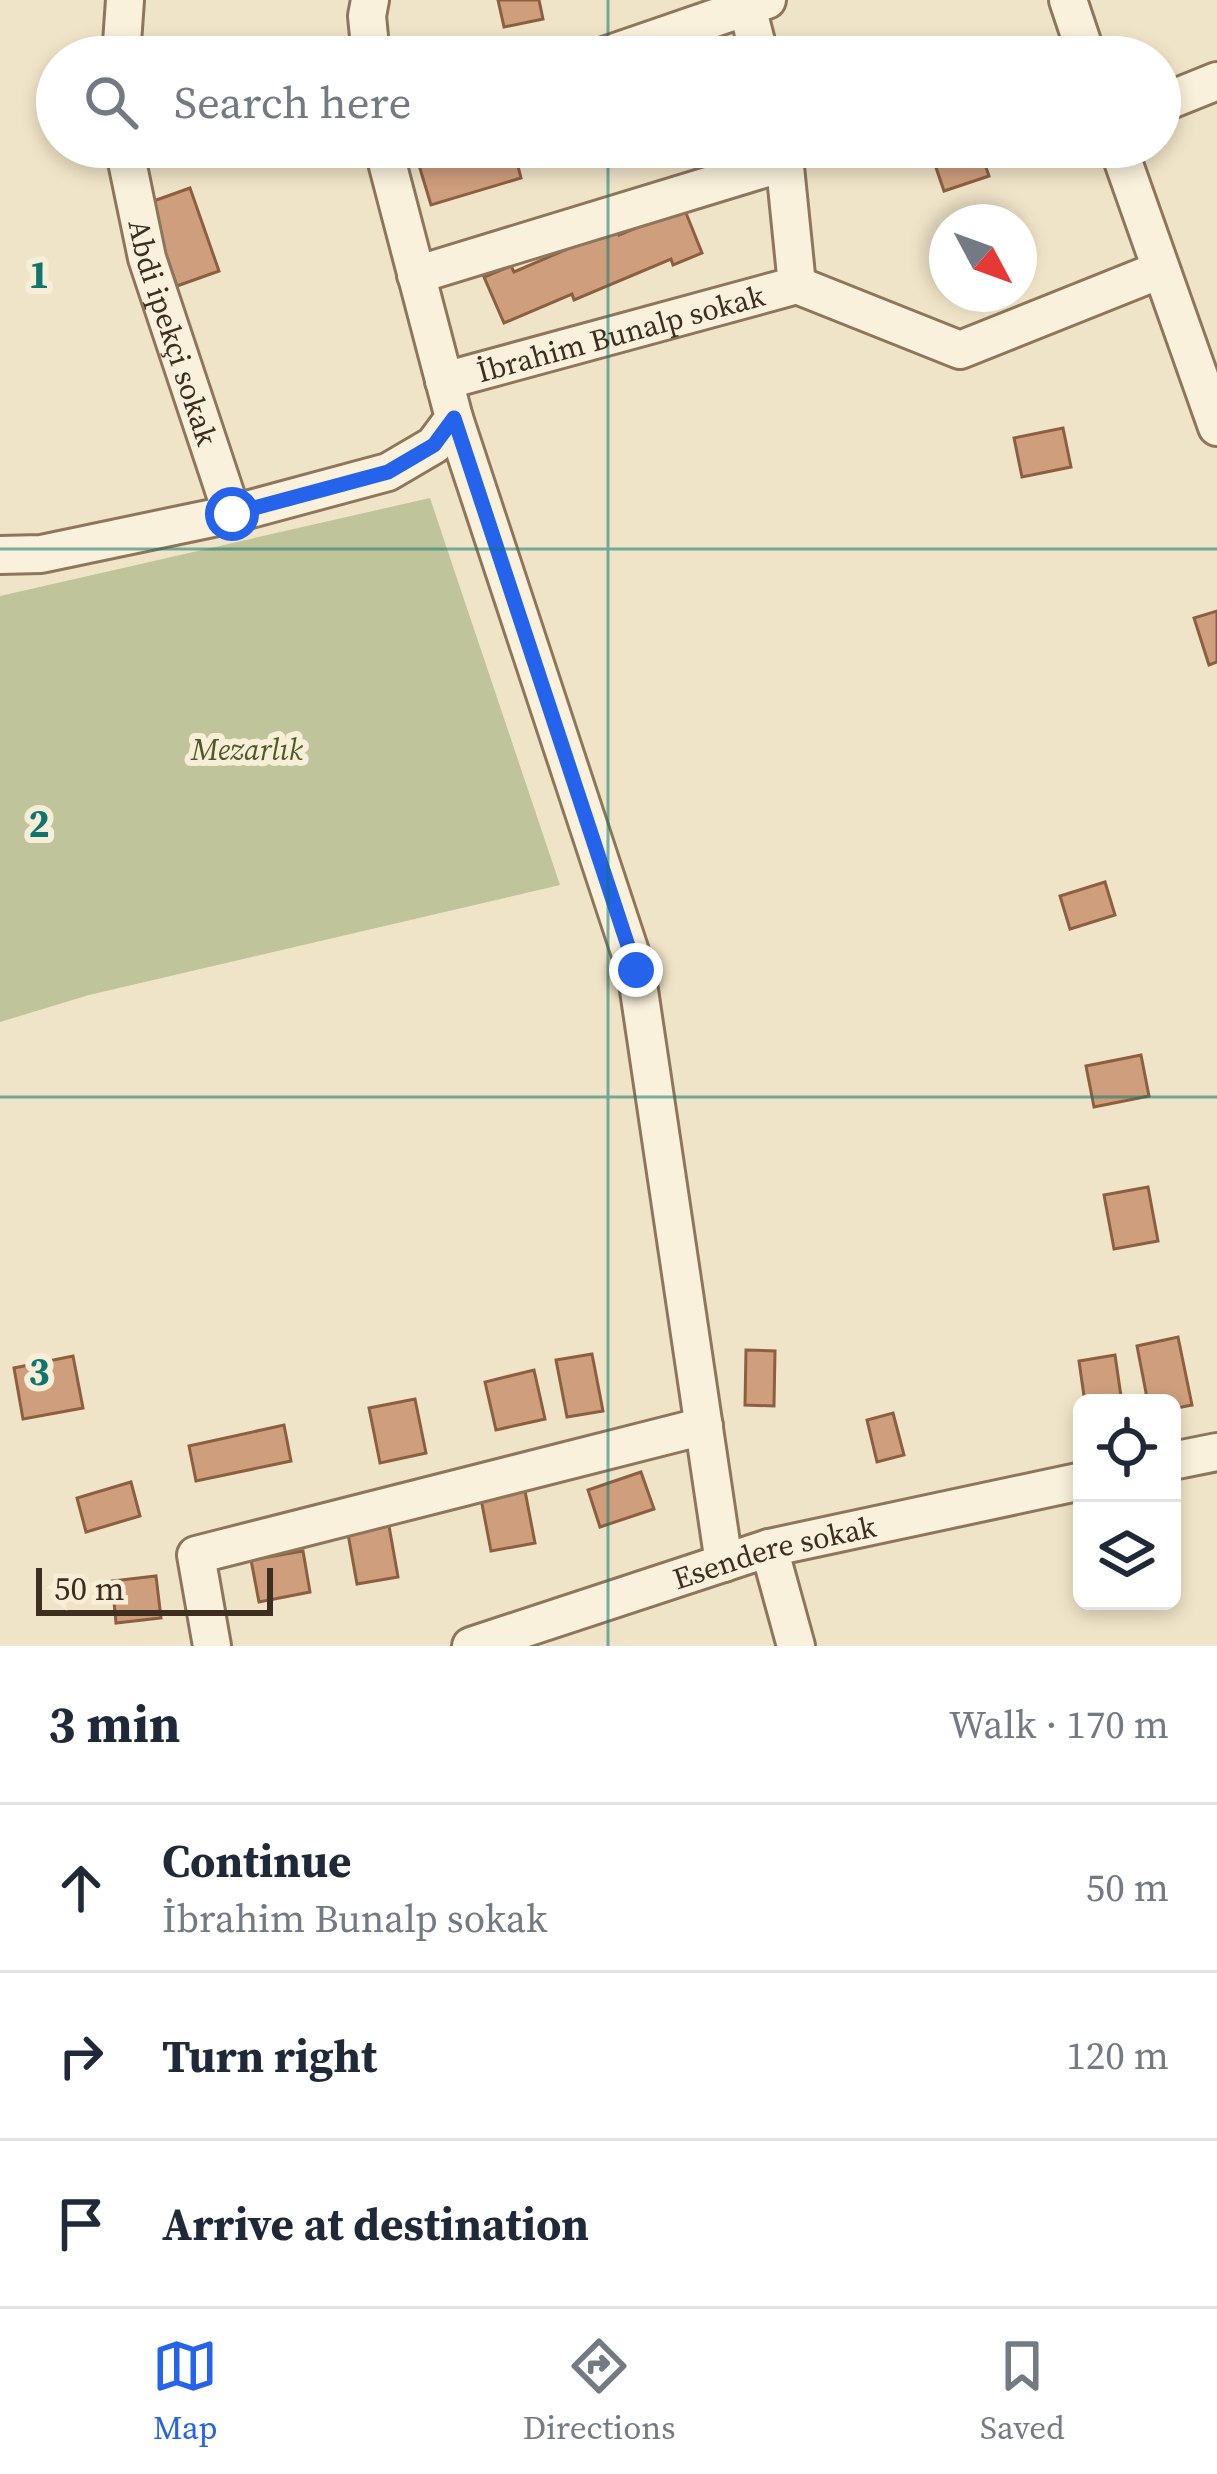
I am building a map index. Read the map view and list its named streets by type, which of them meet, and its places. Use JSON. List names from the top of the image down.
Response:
{
  "streets": {
    "street": ["Abdi ipekçi sokak", "İbrahim Bunalp sokak", "Esendere sokak"]
  },
  "crossings": [
    ["Abdi ipekçi sokak", "İbrahim Bunalp sokak"]
  ],
  "parks": ["Mezarlık"],
  "scale_bar": "50 m",
  "north": "bottom right",
  "page": {
    "search": "Search here",
    "scale": "50 m",
    "heading": ["3 min", "Walk · 170 m"],
    "list": [
      ["Continue", "İbrahim Bunalp sokak", "50 m"],
      ["Turn right", "120 m"],
      "Arrive at destination"
    ],
    "nav": ["Map", "Directions", "Saved"]
  },
  "grid": {
    "rows": ["1", "2", "3"]
  }
}
